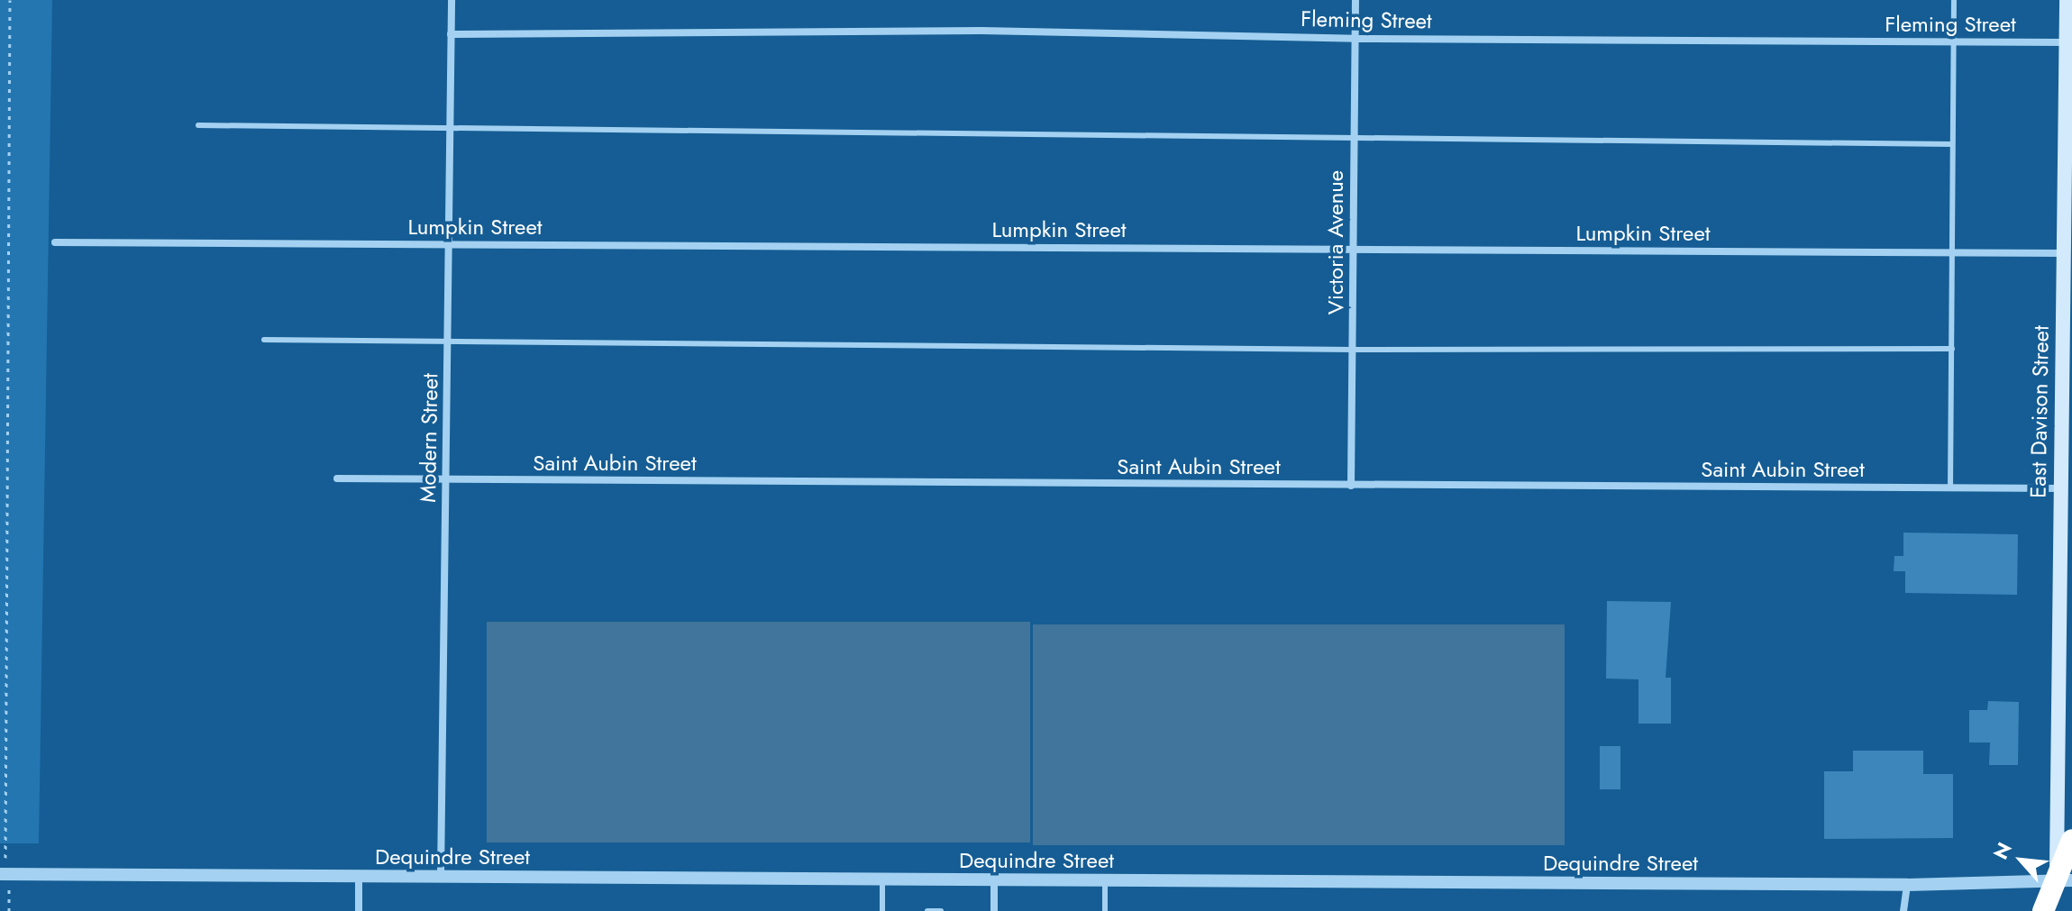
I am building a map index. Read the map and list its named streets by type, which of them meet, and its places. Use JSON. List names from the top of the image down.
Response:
{
  "streets": {
    "main road": ["East Davison Street"],
    "street": [
      "Fleming Street",
      "Lumpkin Street",
      "Victoria Avenue",
      "Modern Street",
      "Saint Aubin Street",
      "Dequindre Street"
    ]
  },
  "crossings": [
    ["Fleming Street", "Victoria Avenue"],
    ["Fleming Street", "East Davison Street"],
    ["Fleming Street", "Modern Street"],
    ["Lumpkin Street", "Victoria Avenue"],
    ["Lumpkin Street", "East Davison Street"],
    ["Lumpkin Street", "Modern Street"],
    ["Victoria Avenue", "Saint Aubin Street"],
    ["East Davison Street", "Saint Aubin Street"],
    ["East Davison Street", "Dequindre Street"],
    ["Modern Street", "Saint Aubin Street"],
    ["Modern Street", "Dequindre Street"]
  ],
  "north": "top left"
}
